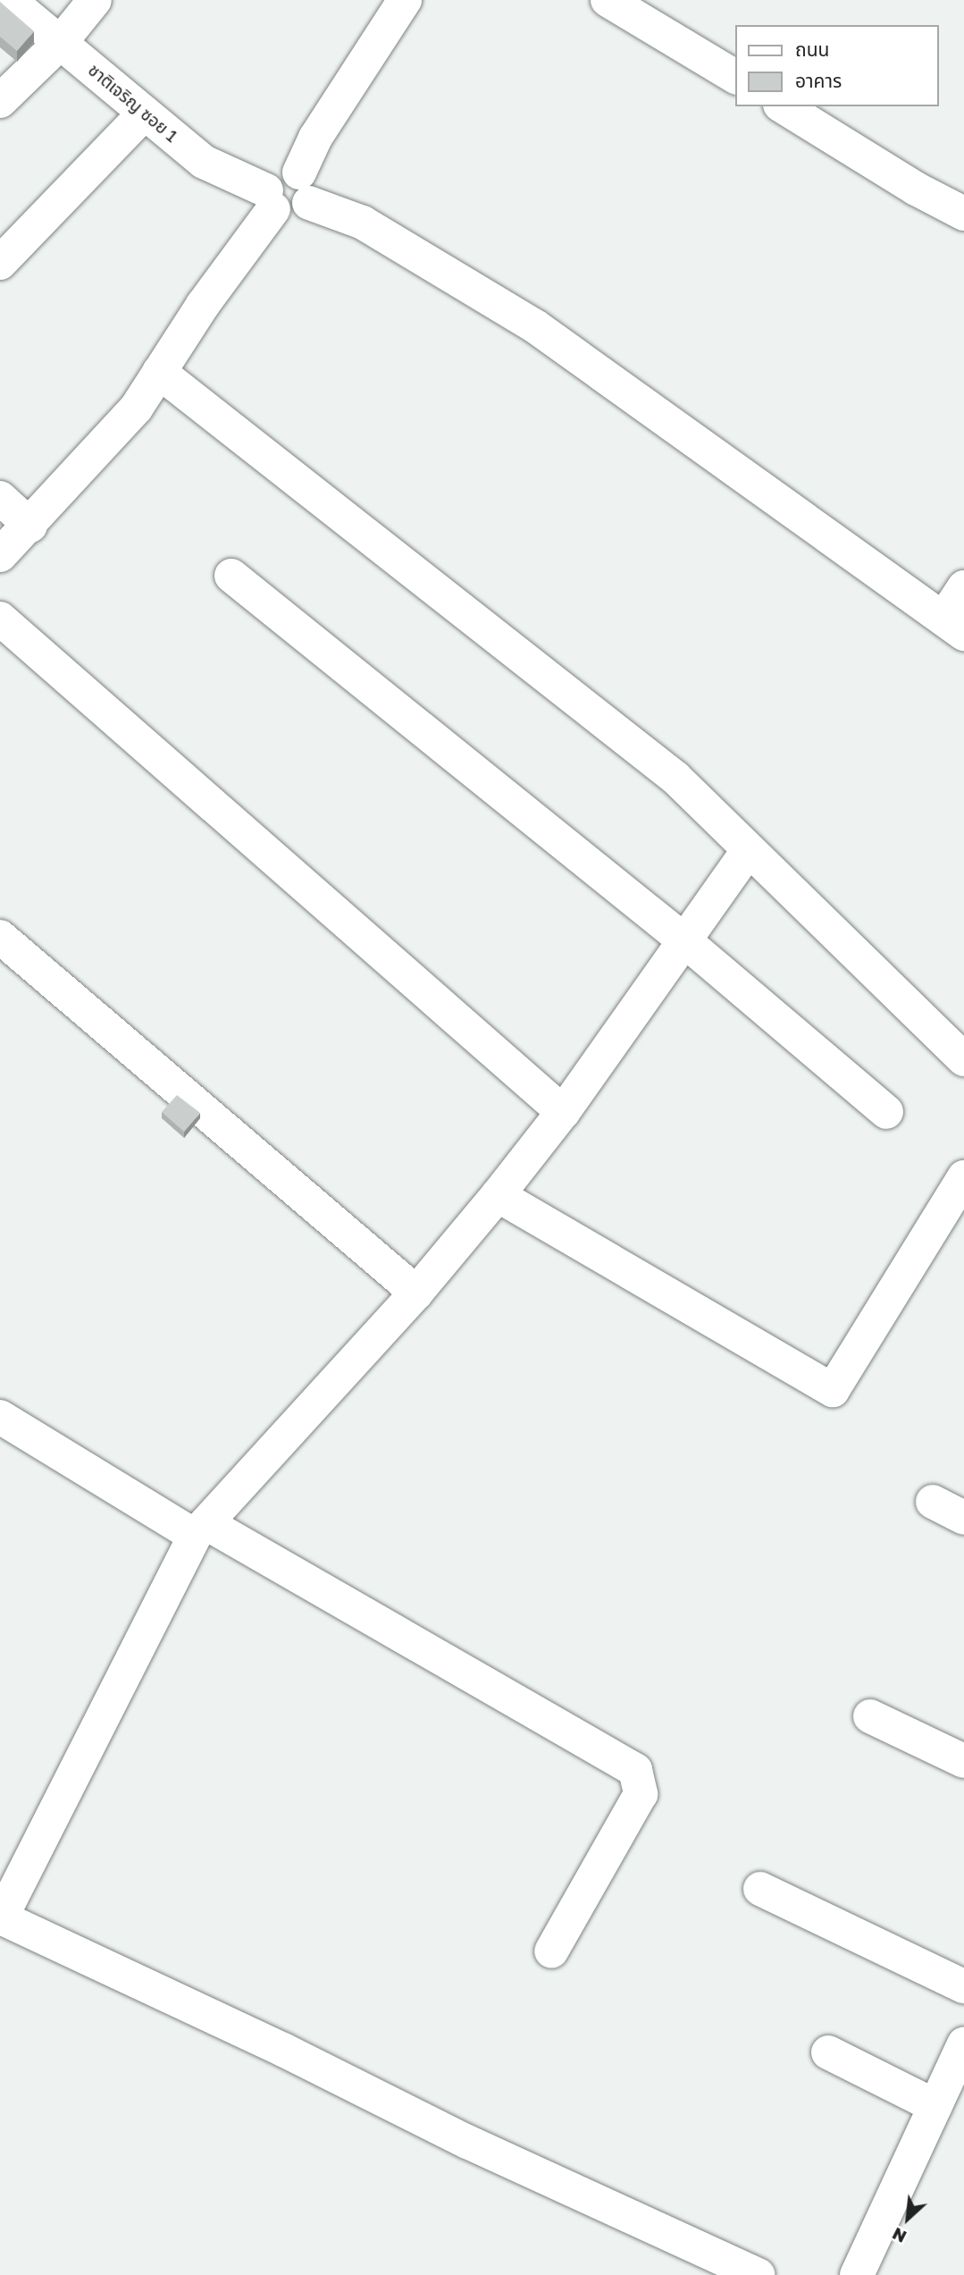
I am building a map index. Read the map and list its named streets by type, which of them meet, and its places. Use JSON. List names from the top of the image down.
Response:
{
  "streets": {
    "street": ["ชาติเจริญ ซอย 1"]
  },
  "legend": ["ถนน", "อาคาร"],
  "north": "bottom left"
}
